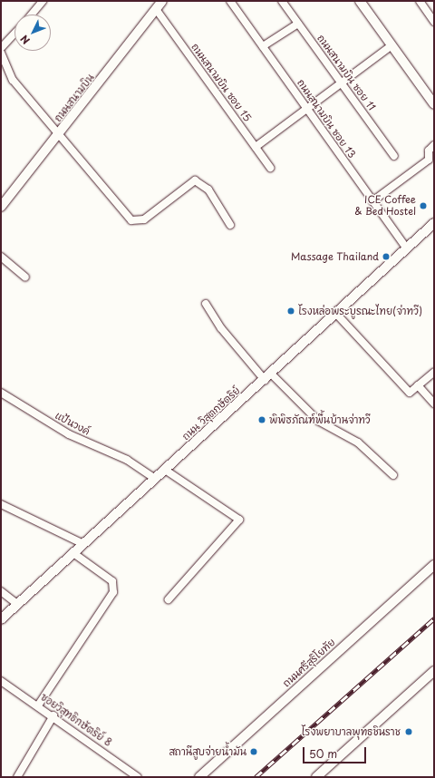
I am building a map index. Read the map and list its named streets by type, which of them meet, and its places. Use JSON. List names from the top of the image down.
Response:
{
  "streets": {
    "street": [
      "ถนนสนามบิน ซอย 11",
      "ถนนสนามบิน ซอย 15",
      "ถนนสนามบิน",
      "ถนนสนามบิน ซอย 13",
      "ถนน วิสุตกษัตริย์",
      "แป้นวงค์",
      "ถนนศรีสุริโยทัย",
      "ซอยวิสุทธิกษัตริย์ 8"
    ]
  },
  "crossings": [
    ["ถนนสนามบิน ซอย 15", "ถนนสนามบิน"],
    ["ถนนสนามบิน ซอย 13", "ถนน วิสุตกษัตริย์"],
    ["ถนน วิสุตกษัตริย์", "แป้นวงค์"]
  ],
  "places": [
    "ICE Coffee & Bed Hostel",
    "Massage Thailand",
    "โรงหล่อพระบูรณะไทย(จ่าทวี)",
    "พิพิธภัณฑ์พื้นบ้านจ่าทวี",
    "โรงพยาบาลพุทธชินราช",
    "สถานีสูบจ่ายน้ำมัน"
  ],
  "scale_bar": "50 m",
  "north": "bottom left"
}
